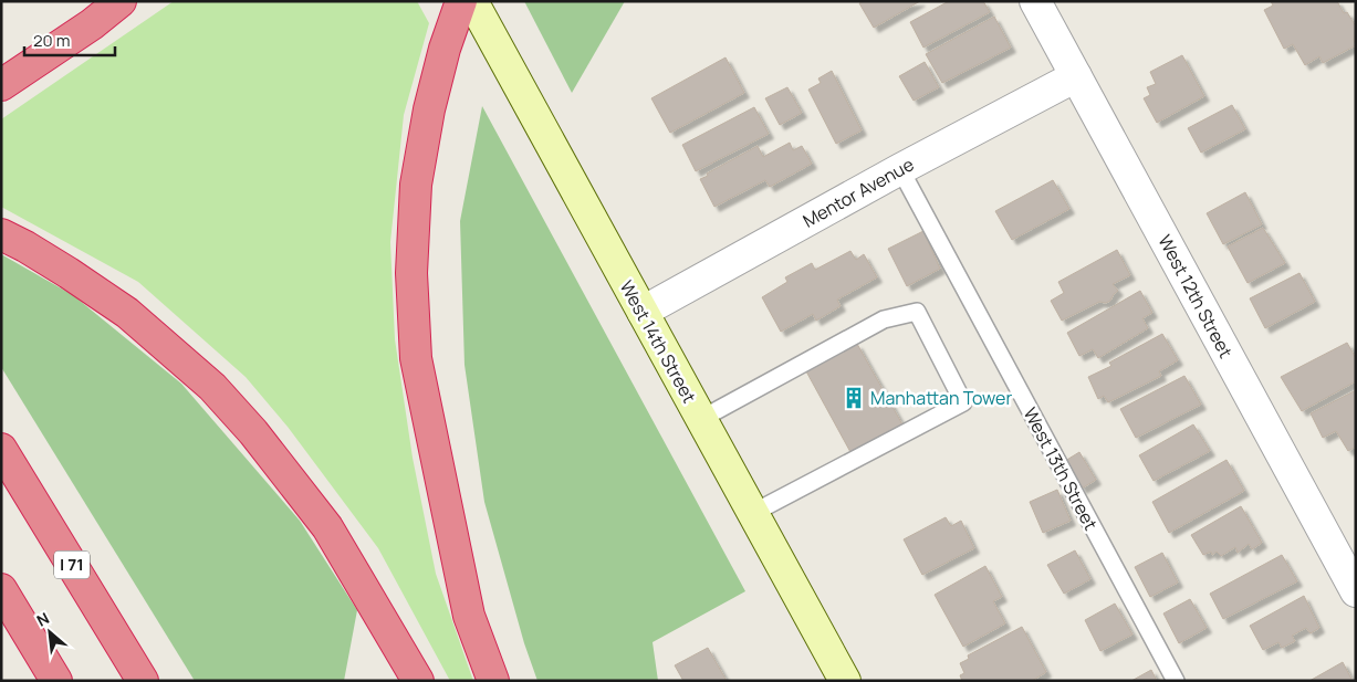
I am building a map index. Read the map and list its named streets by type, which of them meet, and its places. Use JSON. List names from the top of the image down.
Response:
{
  "streets": {
    "highway": ["I 71"],
    "street": ["Mentor Avenue", "West 12th Street", "West 14th Street"],
    "lane": ["West 13th Street"]
  },
  "crossings": [
    ["Mentor Avenue", "West 12th Street"],
    ["Mentor Avenue", "West 14th Street"],
    ["Mentor Avenue", "West 13th Street"]
  ],
  "places": {
    "building": ["Manhattan Tower"]
  },
  "scale_bar": "20 m",
  "north": "top left"
}
